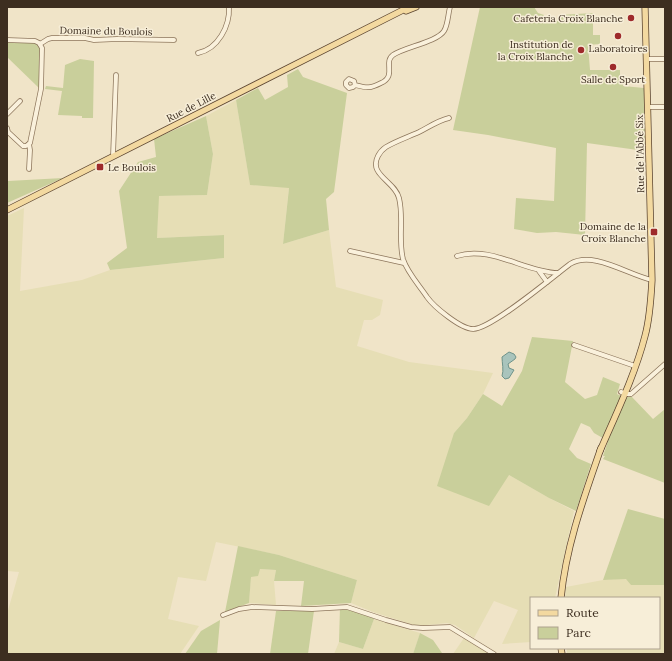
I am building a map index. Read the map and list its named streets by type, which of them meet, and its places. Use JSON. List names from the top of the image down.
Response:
{
  "streets": {
    "main road": ["Rue de Lille", "Rue de l'Abbé Six"],
    "street": ["Domaine du Boulois"]
  },
  "places": {
    "other": [
      "Cafeteria Croix Blanche",
      "Laboratoires",
      "Institution de la Croix Blanche",
      "Salle de Sport"
    ],
    "transit": ["Le Boulois", "Domaine de la Croix Blanche"]
  },
  "legend": ["Route", "Parc"]
}
